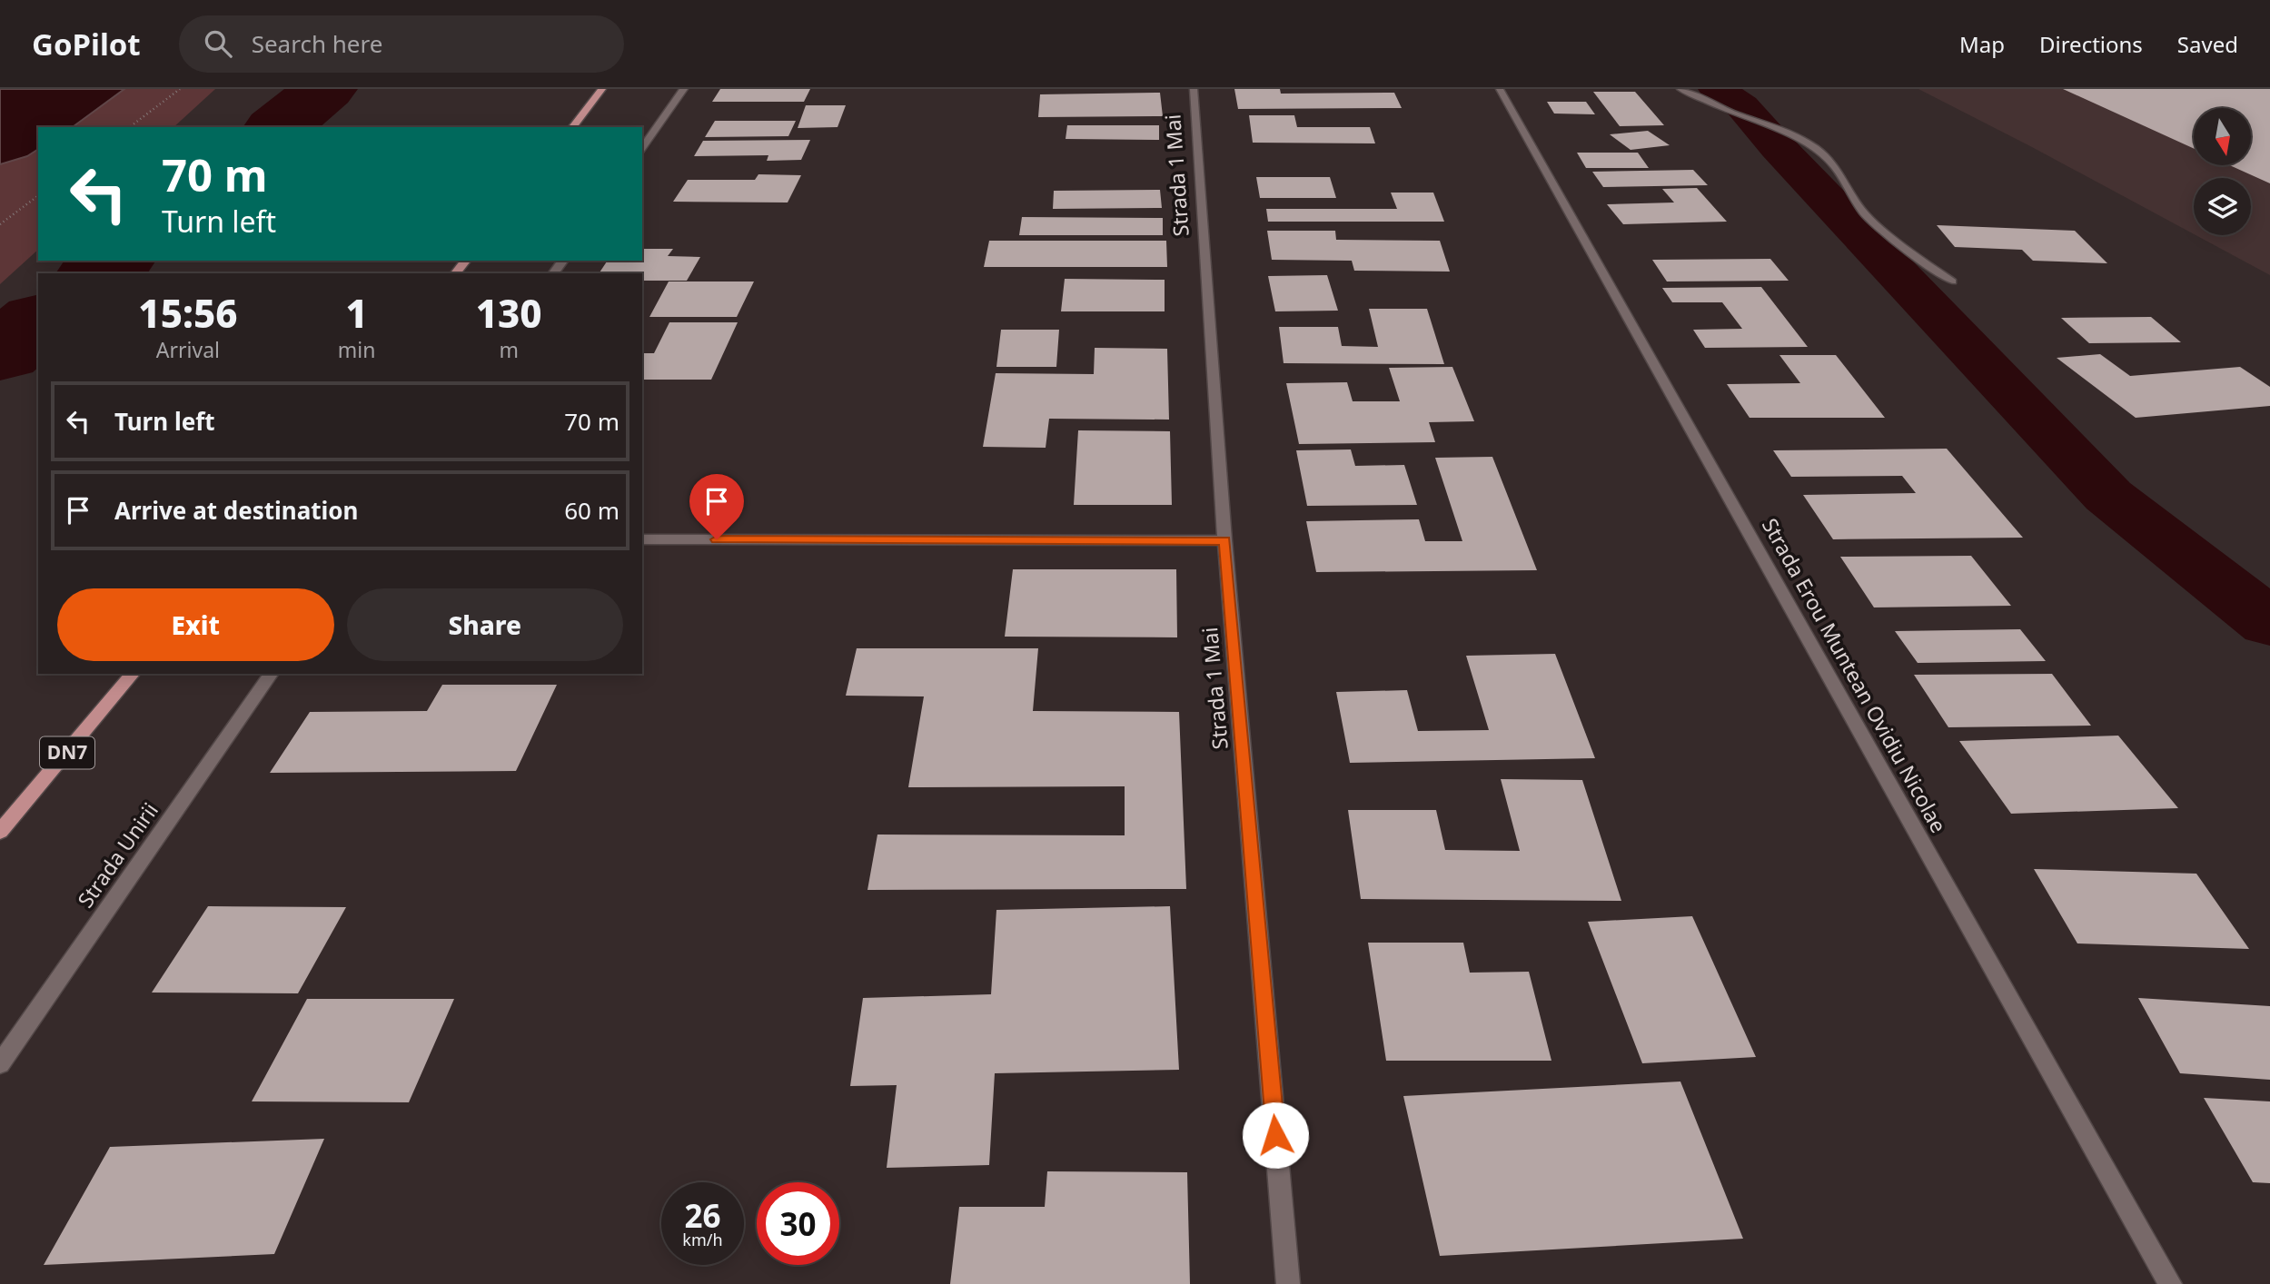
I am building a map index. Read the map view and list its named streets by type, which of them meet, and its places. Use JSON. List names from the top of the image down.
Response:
{
  "streets": {
    "main road": ["DN7"],
    "street": ["Strada 1 Mai", "Strada Erou Muntean Ovidiu Nicolae", "Strada Unirii"]
  },
  "north": "bottom",
  "page": {
    "header": "GoPilot",
    "search": "Search here",
    "nav": ["Map", "Directions", "Saved"],
    "turn": ["70 m", "Turn left"],
    "eta": [
      "15:56",
      "Arrival",
      "1",
      "min",
      "130",
      "m"
    ],
    "list": [
      {
        "name": "Turn left",
        "value": "70 m"
      },
      {
        "name": "Arrive at destination",
        "value": "60 m"
      }
    ],
    "buttons": ["Exit", "Share"],
    "speed": "26 km/h",
    "limit": "30"
  }
}
